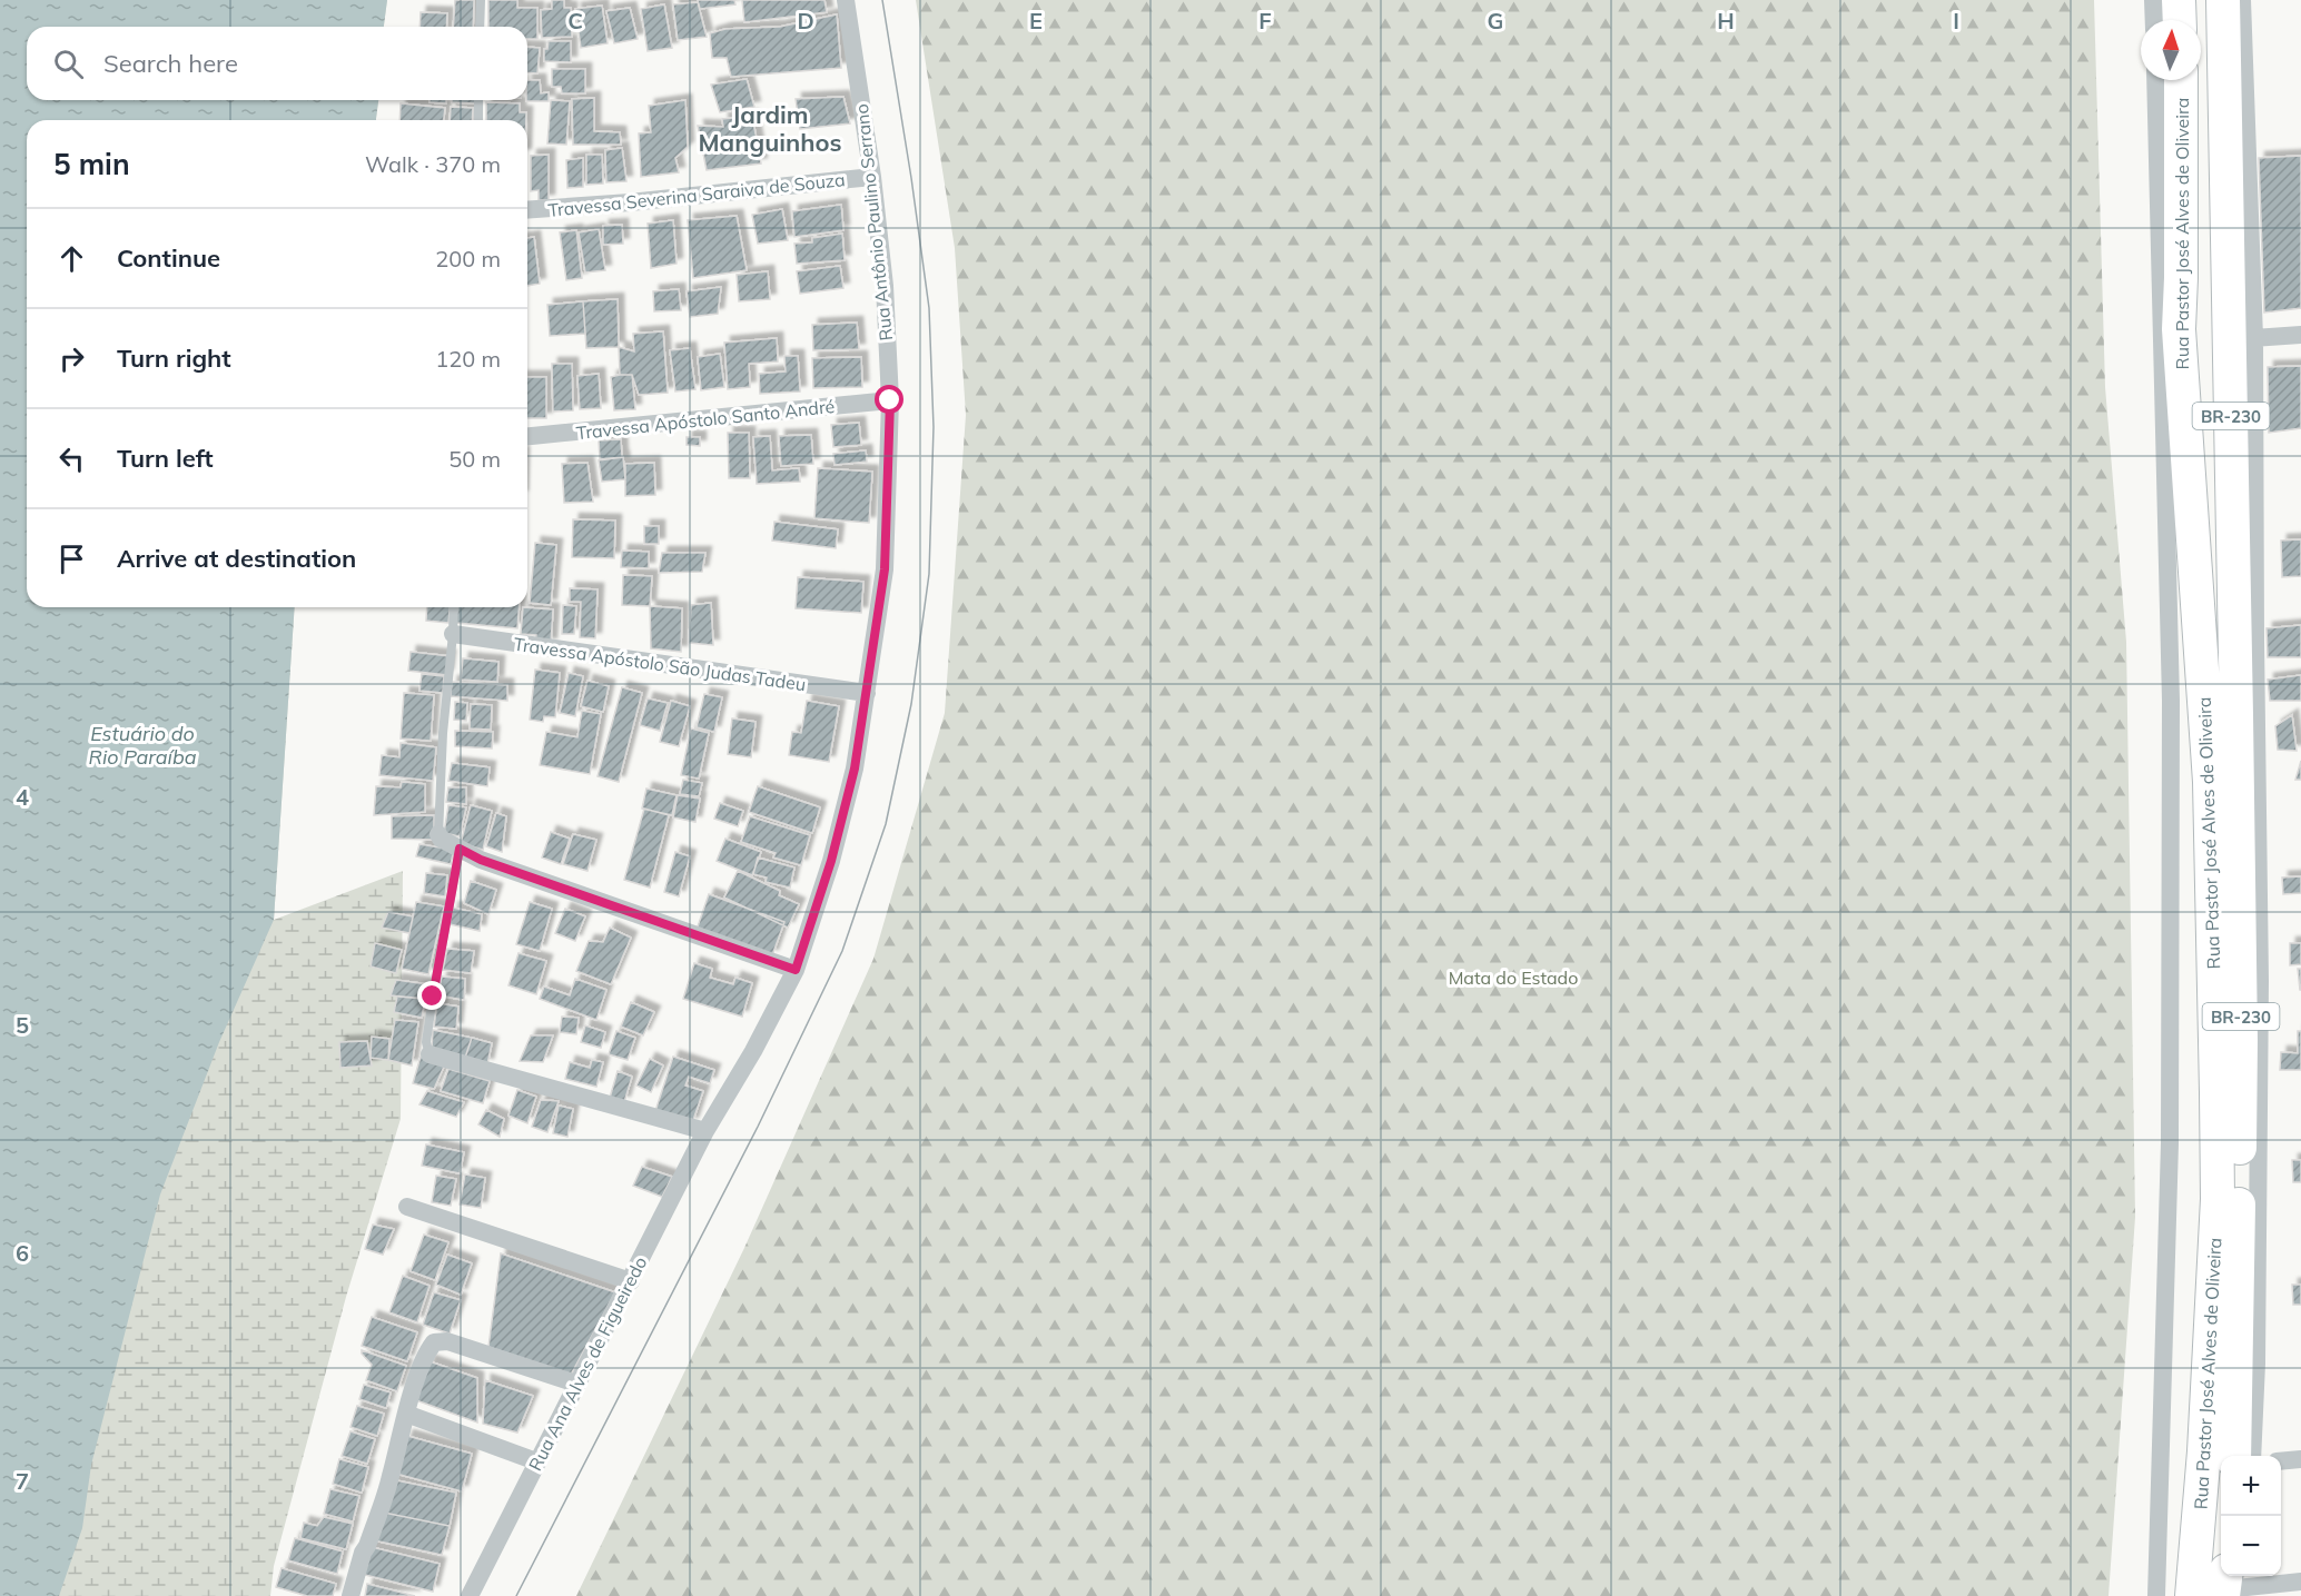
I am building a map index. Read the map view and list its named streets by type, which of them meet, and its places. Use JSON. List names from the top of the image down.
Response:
{
  "streets": {
    "highway": ["Rua Pastor José Alves de Oliveira", "BR-230"],
    "street": [
      "Travessa Severina Saraiva de Souza",
      "Rua Antônio Paulino Serrano",
      "Travessa Apóstolo Santo André",
      "Travessa Apóstolo São Judas Tadeu",
      "Rua Ana Alves de Figueiredo"
    ]
  },
  "crossings": [
    ["Travessa Severina Saraiva de Souza", "Rua Antônio Paulino Serrano"],
    ["Rua Antônio Paulino Serrano", "Travessa Apóstolo Santo André"],
    ["Rua Antônio Paulino Serrano", "Travessa Apóstolo São Judas Tadeu"],
    ["Rua Antônio Paulino Serrano", "Rua Ana Alves de Figueiredo"]
  ],
  "districts": ["Jardim Manguinhos"],
  "water": ["Estuário do Rio Paraíba"],
  "parks": ["Mata do Estado"],
  "north": "top",
  "page": {
    "search": "Search here",
    "heading": ["5 min", "Walk · 370 m"],
    "list": [
      ["Continue", "200 m"],
      ["Turn right", "120 m"],
      ["Turn left", "50 m"],
      "Arrive at destination"
    ],
    "map_buttons": ["+", "−"]
  },
  "grid": {
    "columns": [
      "C",
      "D",
      "E",
      "F",
      "G",
      "H",
      "I"
    ],
    "rows": [
      "4",
      "5",
      "6",
      "7"
    ]
  }
}
